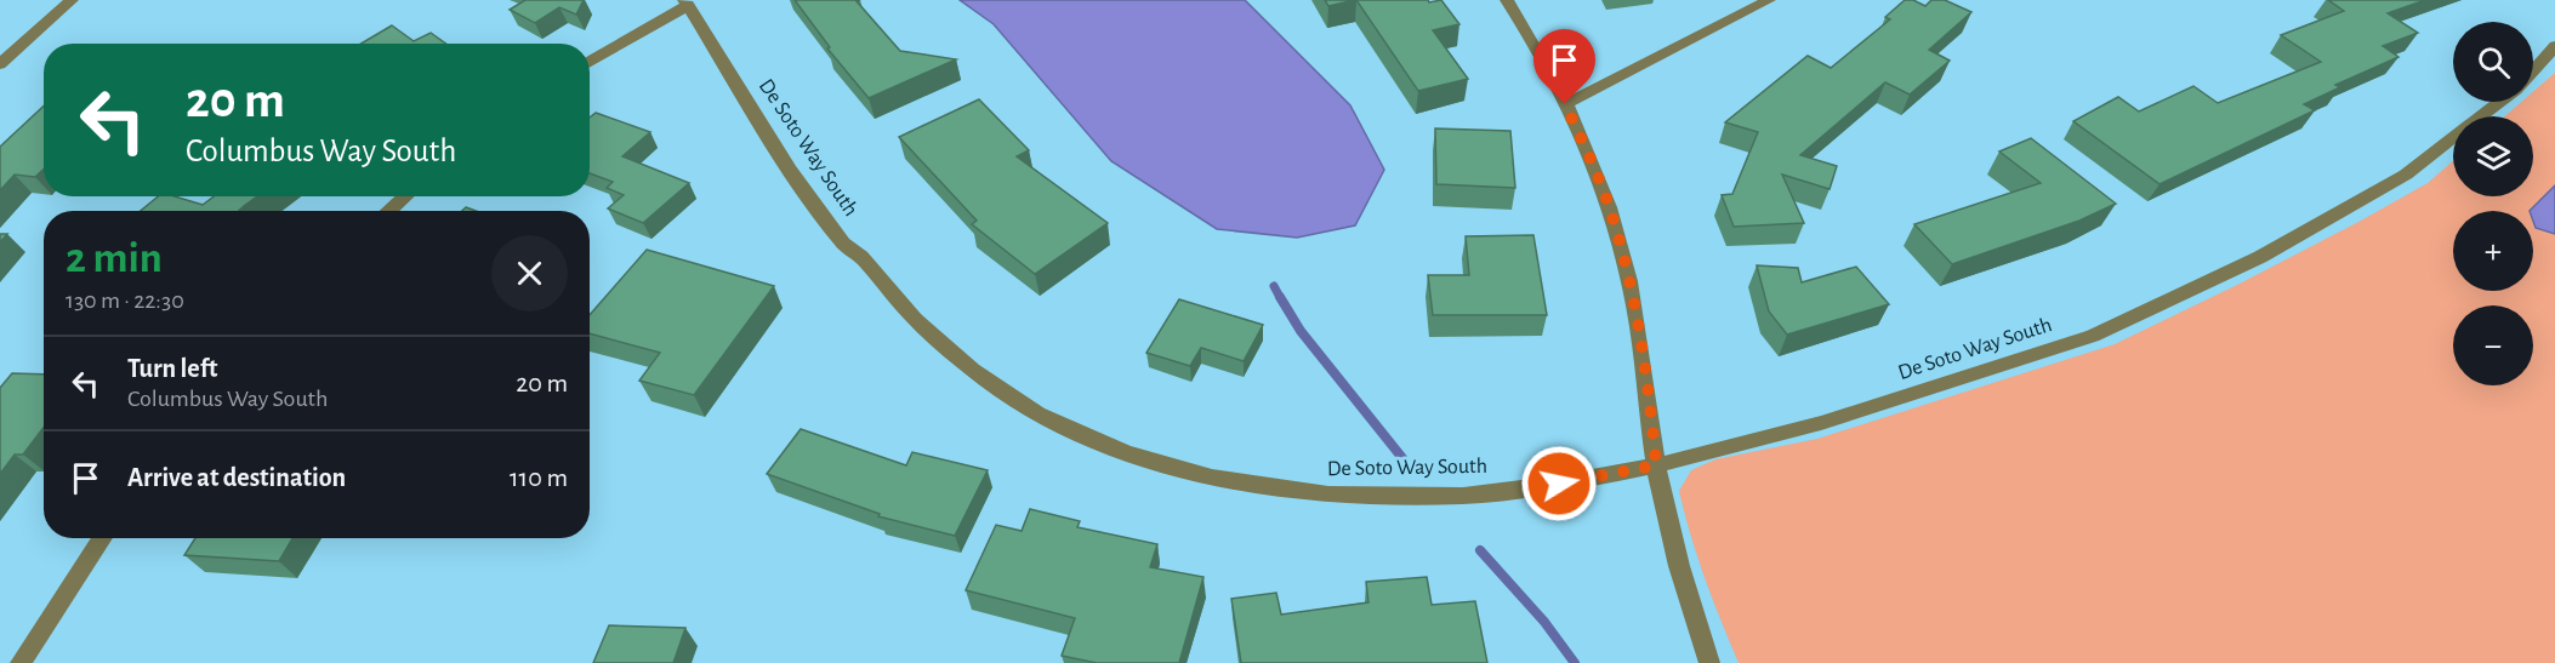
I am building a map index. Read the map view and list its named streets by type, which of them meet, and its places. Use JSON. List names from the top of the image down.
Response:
{
  "streets": {
    "street": ["De Soto Way South"]
  },
  "page": {
    "map_buttons": ["+", "−"],
    "turn": ["20 m", "Columbus Way South"],
    "heading": ["2 min", "130 m · 22:30"],
    "list": [
      {
        "name": "Turn left",
        "note": "Columbus Way South",
        "value": "20 m"
      },
      {
        "name": "Arrive at destination",
        "value": "110 m"
      }
    ]
  }
}
